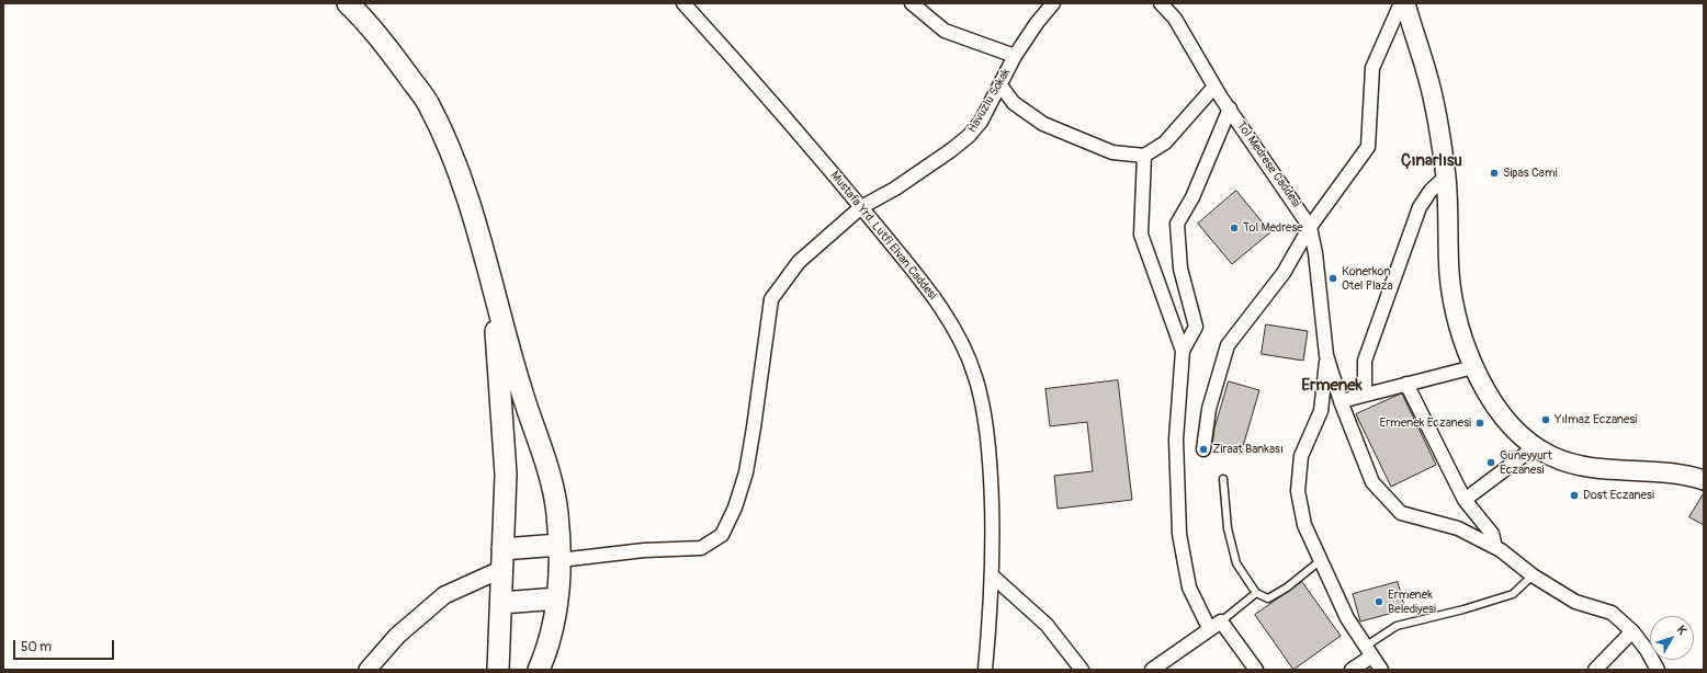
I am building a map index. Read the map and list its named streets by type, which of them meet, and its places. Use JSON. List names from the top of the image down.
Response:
{
  "streets": {
    "street": ["Havuzlu Sokak", "Tol Medrese Caddesi", "Mustafa Yrd. Lütfi Elvan Caddesi"]
  },
  "crossings": [
    ["Havuzlu Sokak", "Mustafa Yrd. Lütfi Elvan Caddesi"]
  ],
  "districts": ["Çınarlısu", "Ermenek"],
  "places": [
    "Sipas Cami",
    "Tol Medrese",
    "Konerkon Otel Plaza",
    "Yılmaz Eczanesi",
    "Ermenek Eczanesi",
    "Ziraat Bankası",
    "Güneyyurt Eczanesi",
    "Dost Eczanesi",
    "Ermenek Belediyesi"
  ],
  "scale_bar": "50 m",
  "north": "top right"
}
